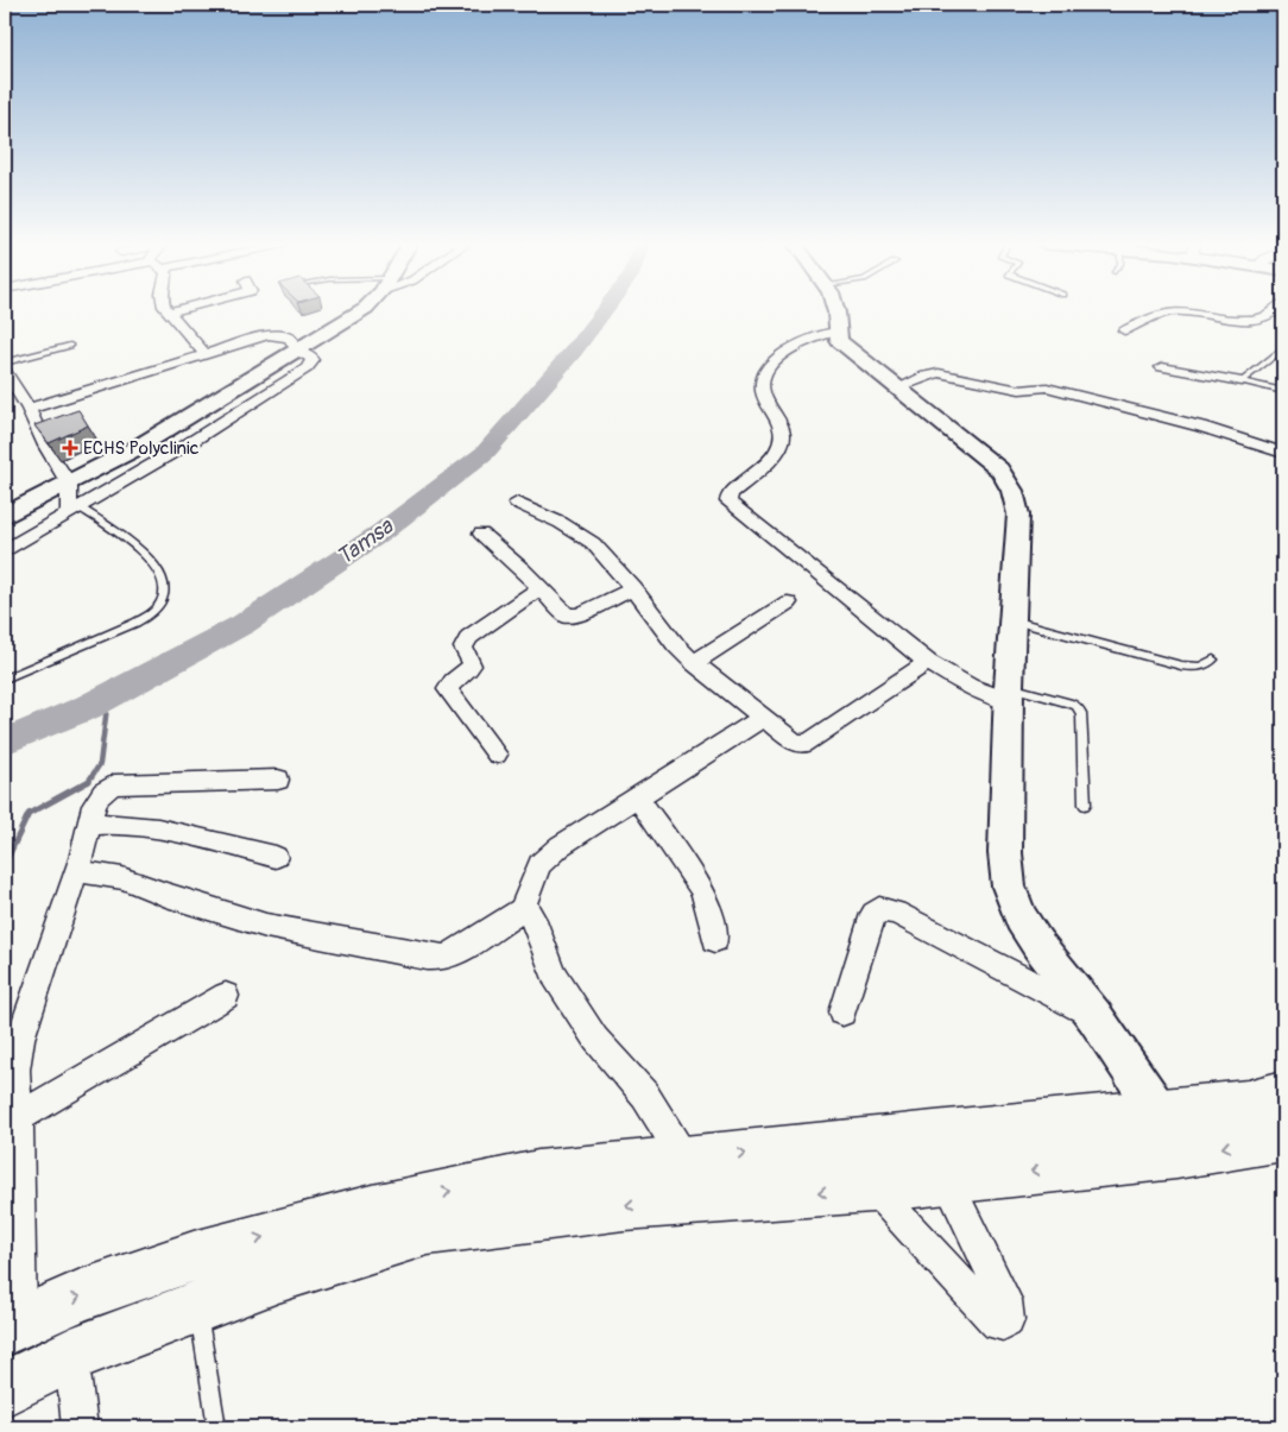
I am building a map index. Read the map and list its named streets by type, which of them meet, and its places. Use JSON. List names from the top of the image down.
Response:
{
  "water": ["Tamsa"],
  "places": {
    "health": ["ECHS Polyclinic"]
  }
}
